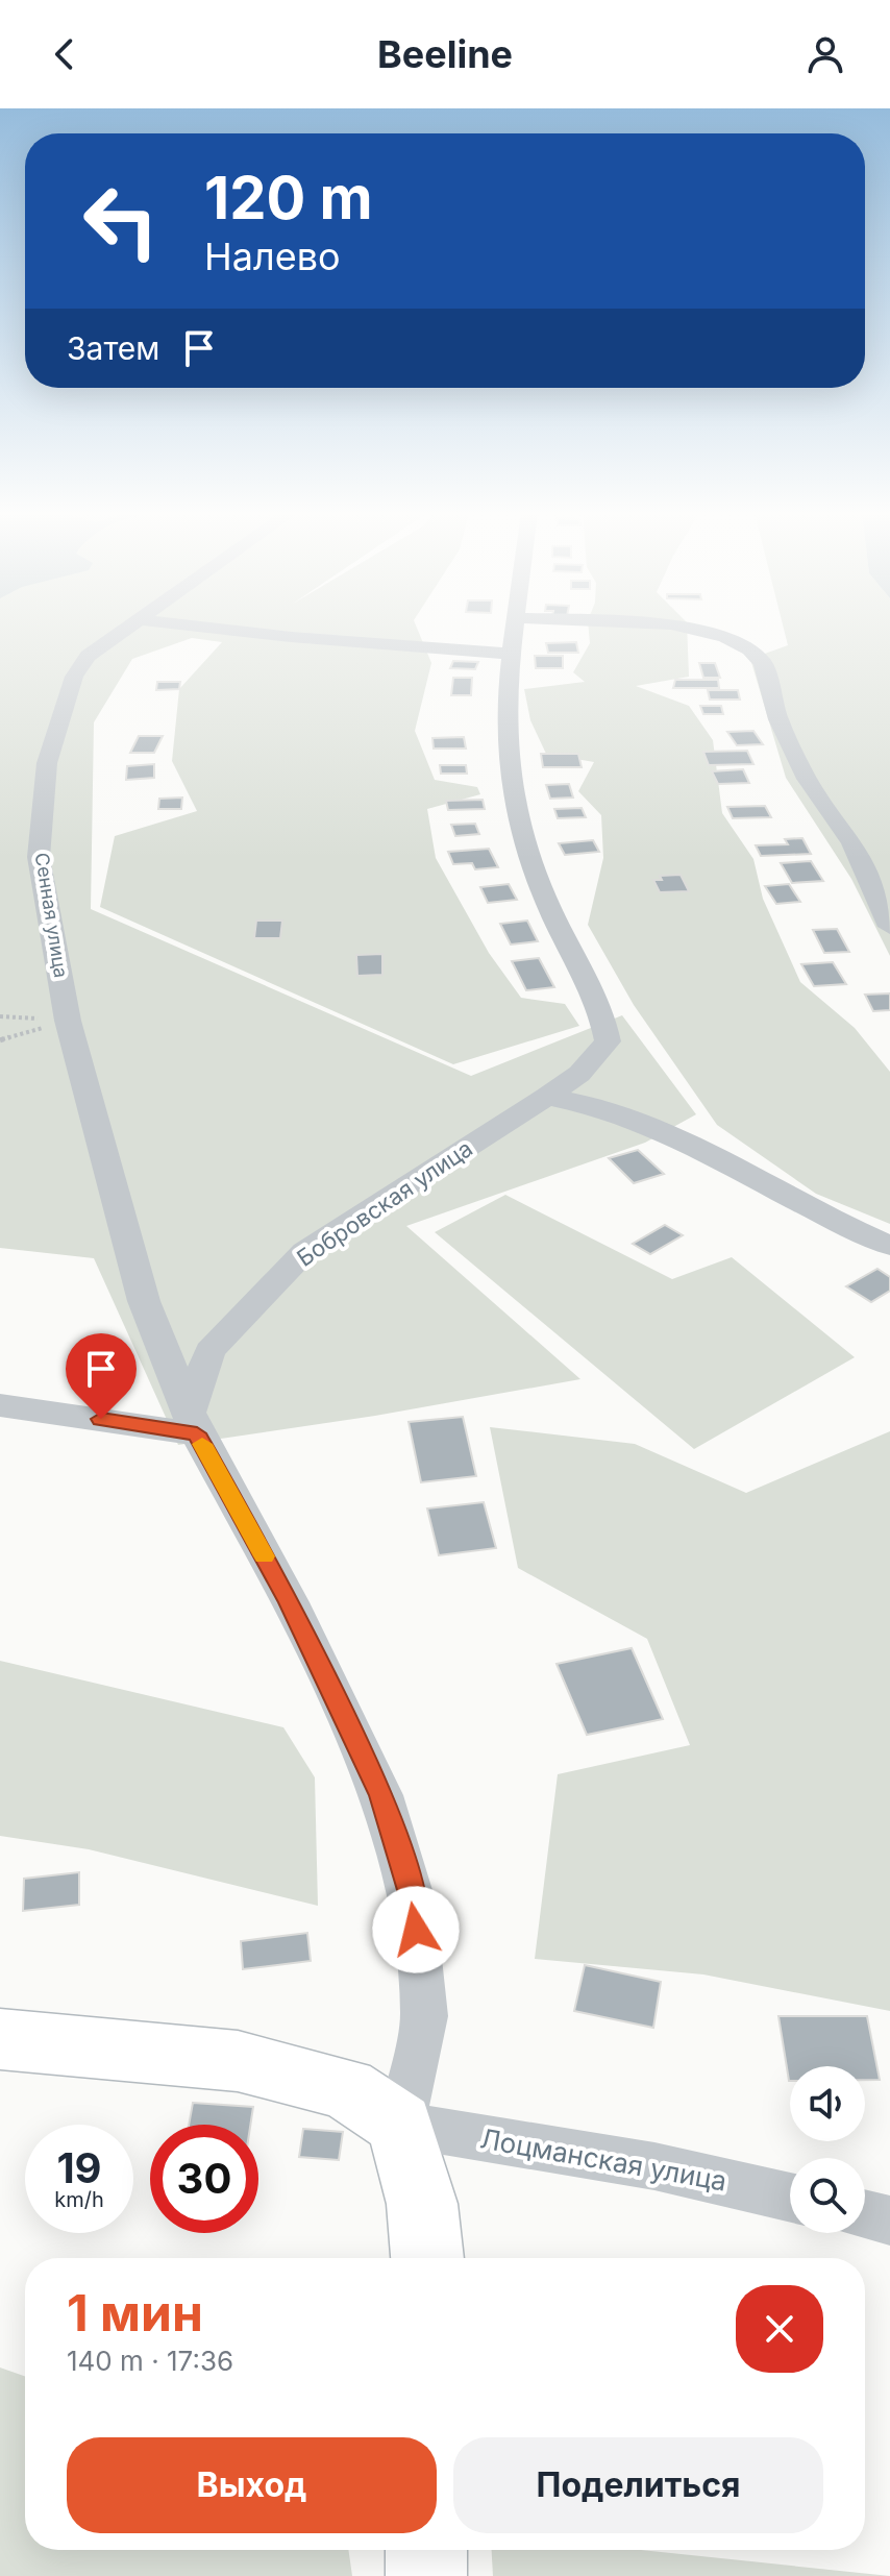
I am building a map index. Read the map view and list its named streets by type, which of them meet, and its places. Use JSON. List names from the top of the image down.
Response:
{
  "streets": {
    "street": ["Сенная улица", "Бобровская улица", "Лоцманская улица"]
  },
  "crossings": [
    ["Сенная улица", "Бобровская улица"]
  ],
  "page": {
    "header": "Beeline",
    "turn": ["120 m", "Налево"],
    "then": "Затем",
    "speed": "19 km/h",
    "limit": "30",
    "heading": ["1 мин", "140 m · 17:36"],
    "buttons": ["Выход", "Поделиться"]
  }
}
